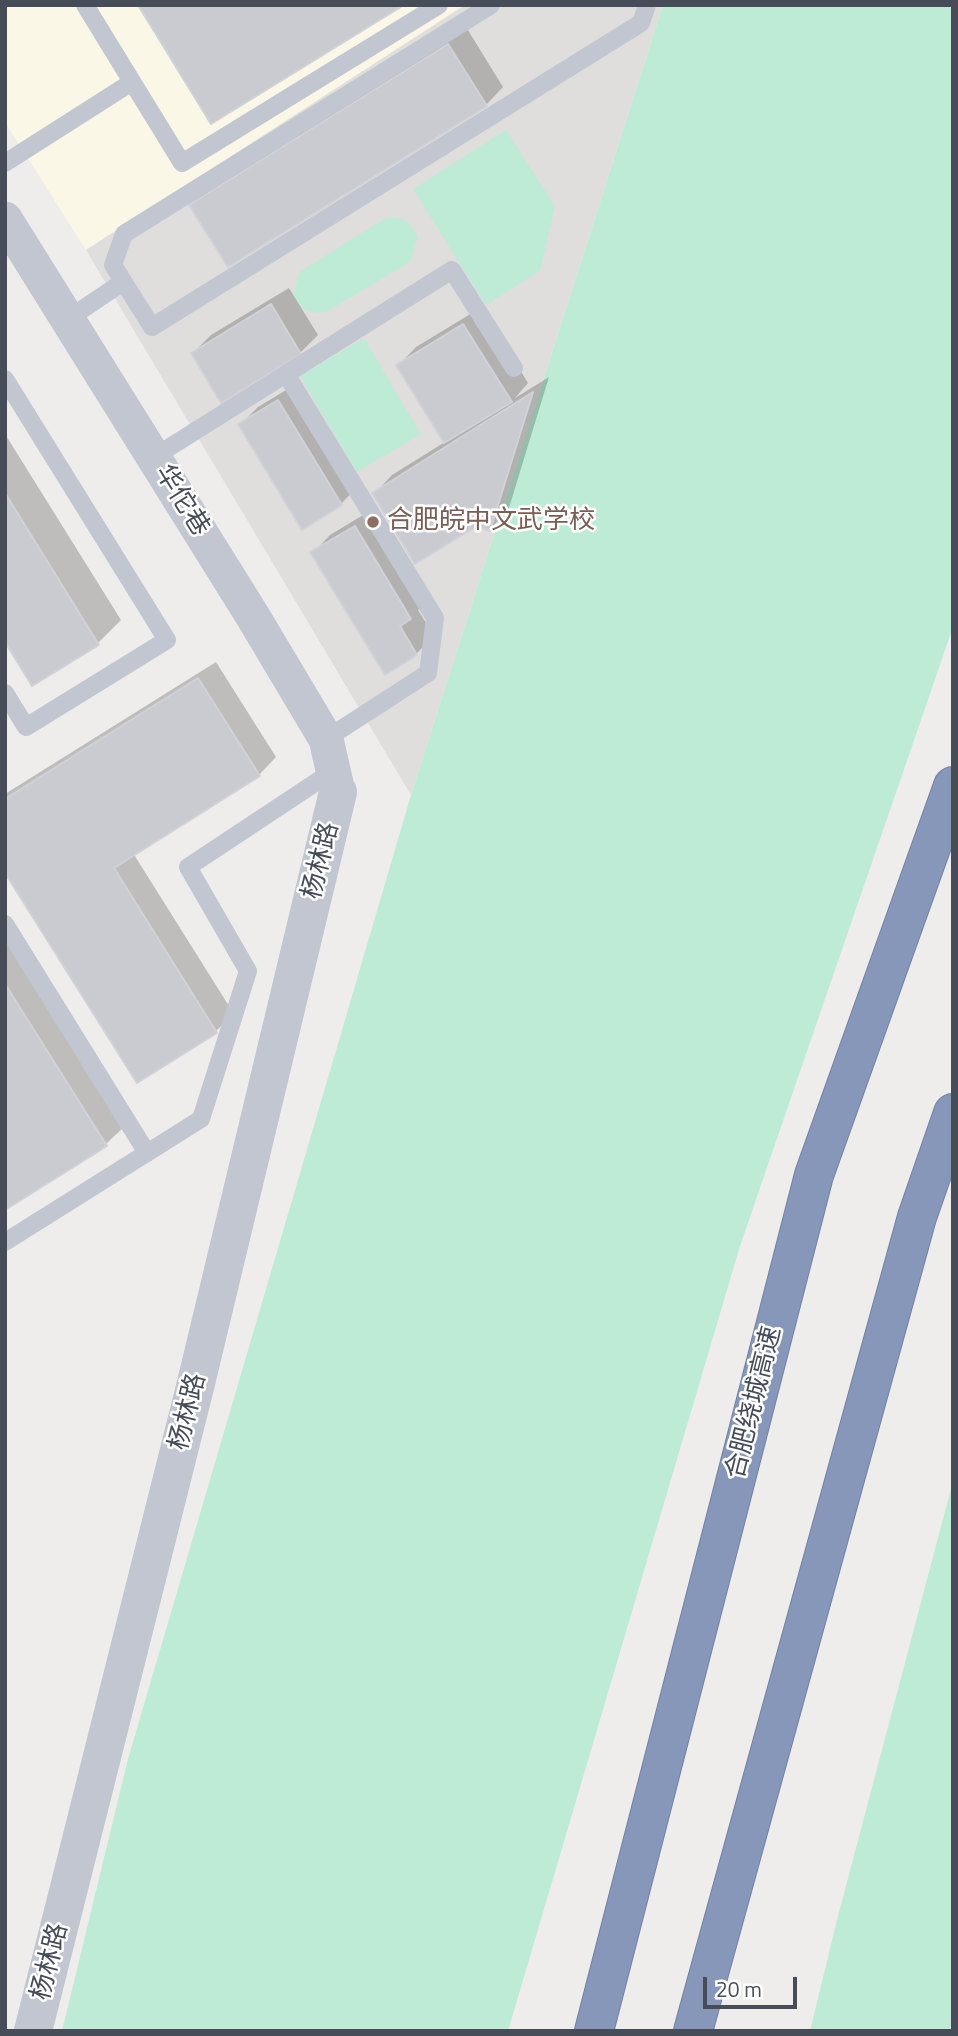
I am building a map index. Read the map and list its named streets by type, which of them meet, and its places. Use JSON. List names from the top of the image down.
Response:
{
  "streets": {
    "highway": ["合肥绕城高速"],
    "street": ["华佗巷", "杨林路"]
  },
  "crossings": [
    ["华佗巷", "杨林路"]
  ],
  "places": ["合肥皖中文武学校"],
  "scale_bar": "20 m"
}
